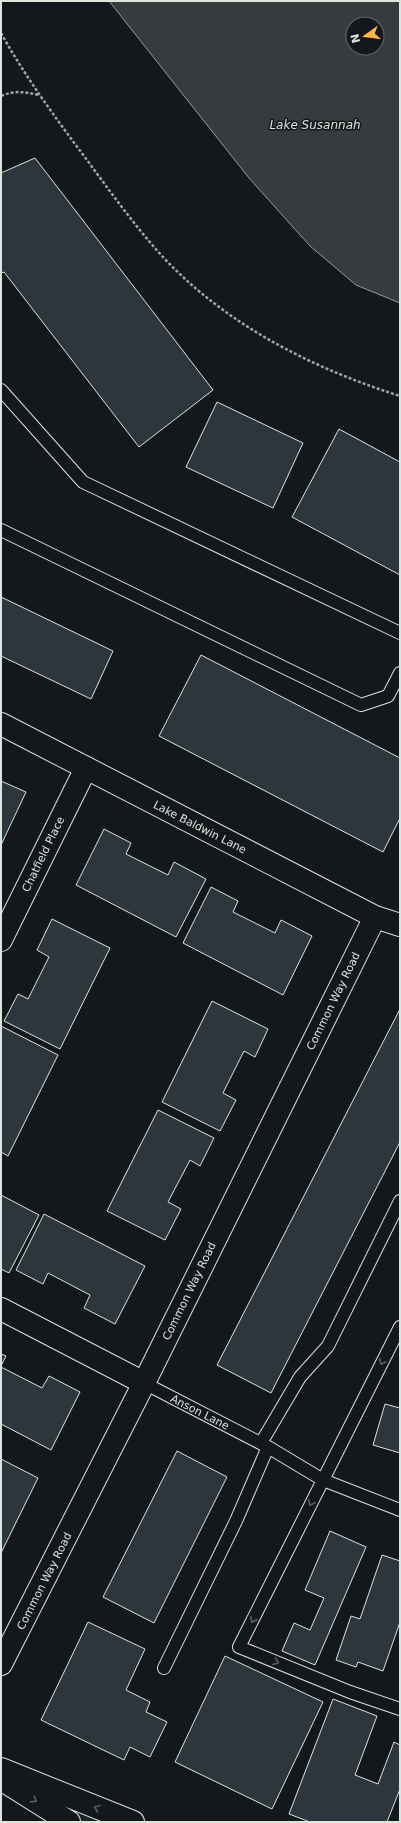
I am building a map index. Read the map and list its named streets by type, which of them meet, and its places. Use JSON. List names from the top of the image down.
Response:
{
  "streets": {
    "street": [
      "Lake Baldwin Lane",
      "Chatfield Place",
      "Common Way Road",
      "Anson Lane"
    ]
  },
  "crossings": [
    ["Lake Baldwin Lane", "Chatfield Place"],
    ["Lake Baldwin Lane", "Common Way Road"],
    ["Common Way Road", "Anson Lane"]
  ],
  "water": ["Lake Susannah"],
  "north": "left"
}
